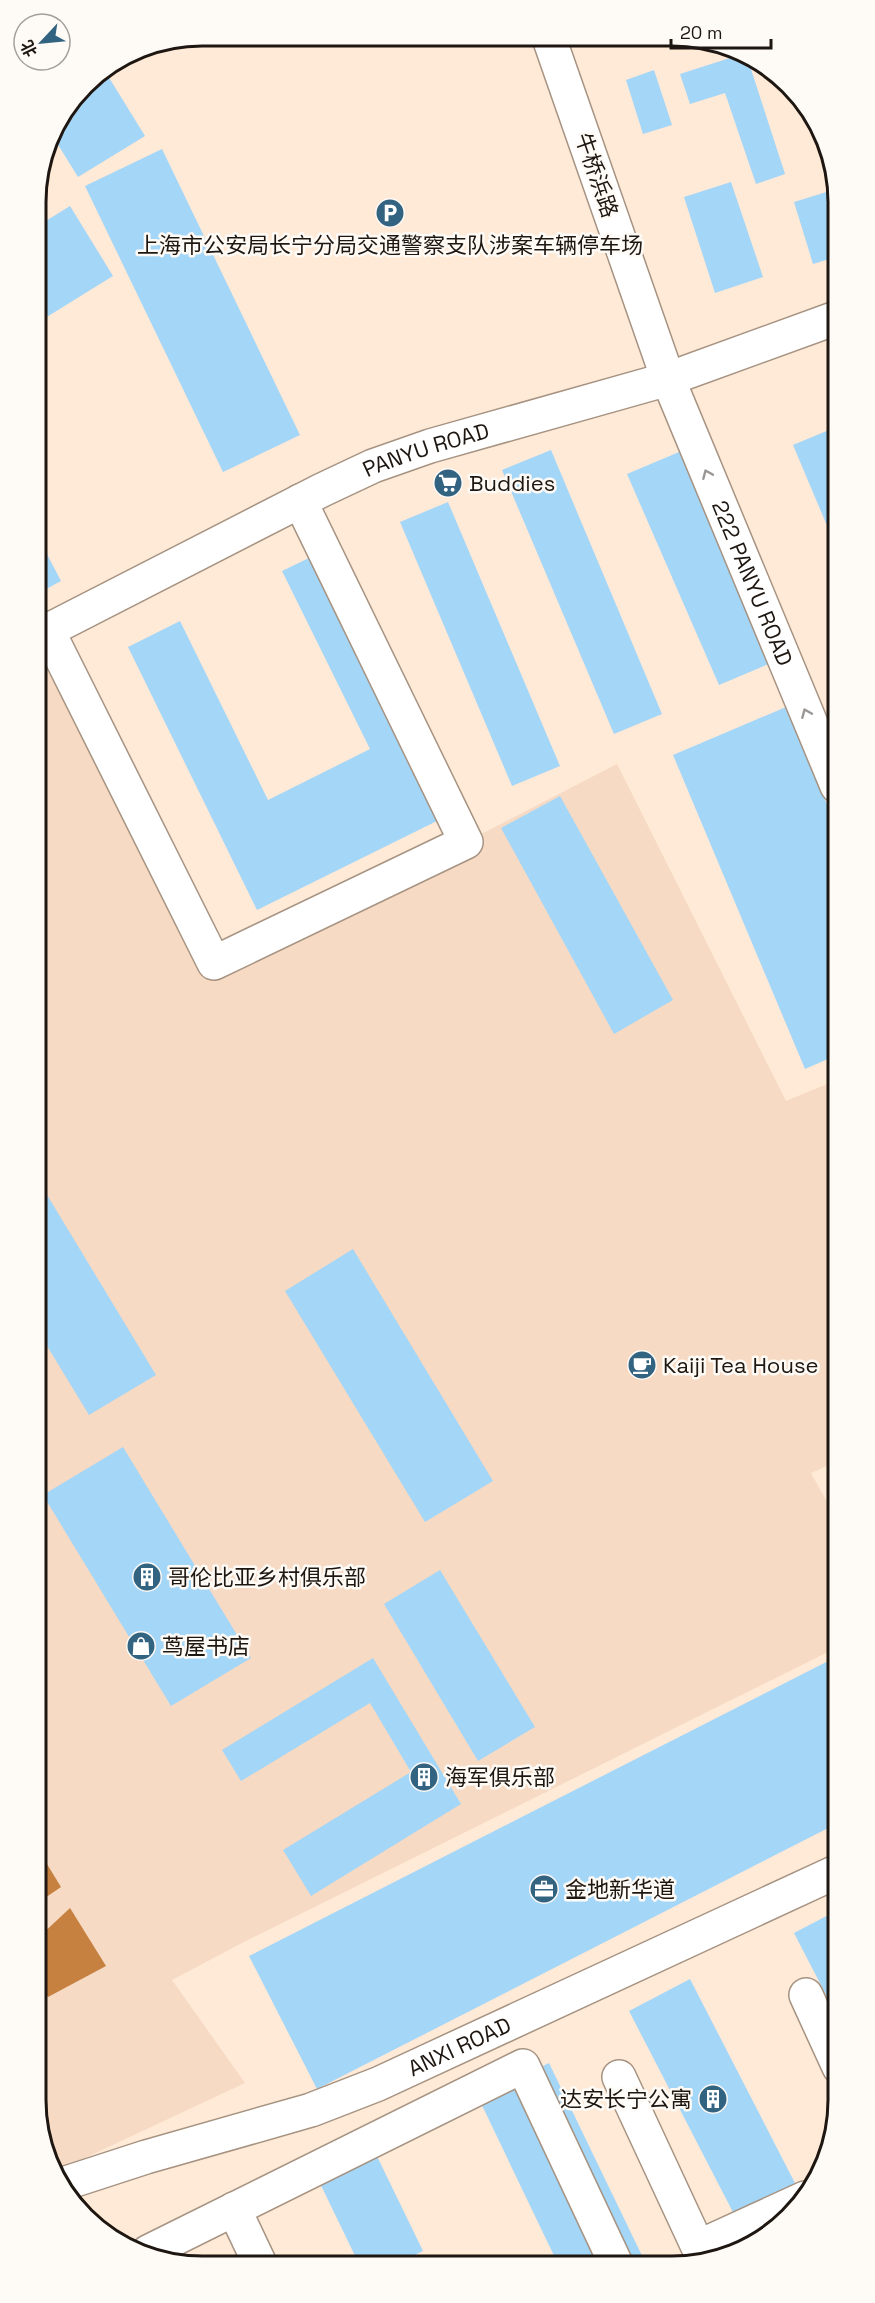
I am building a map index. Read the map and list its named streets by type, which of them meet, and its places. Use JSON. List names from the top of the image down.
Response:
{
  "streets": {
    "street": [
      "牛桥浜路",
      "PANYU ROAD",
      "222 PANYU ROAD",
      "ANXI ROAD"
    ]
  },
  "crossings": [
    ["牛桥浜路", "PANYU ROAD"],
    ["牛桥浜路", "222 PANYU ROAD"],
    ["PANYU ROAD", "222 PANYU ROAD"]
  ],
  "one_way": ["222 PANYU ROAD"],
  "places": {
    "parking": ["上海市公安局长宁分局交通警察支队涉案车辆停车场"],
    "supermarket": ["Buddies"],
    "cafe": ["Kaiji Tea House"],
    "building": ["哥伦比亚乡村俱乐部", "海军俱乐部", "达安长宁公寓"],
    "shop": ["茑屋书店"],
    "office": ["金地新华道"]
  },
  "scale_bar": "20 m",
  "north": "bottom left"
}
